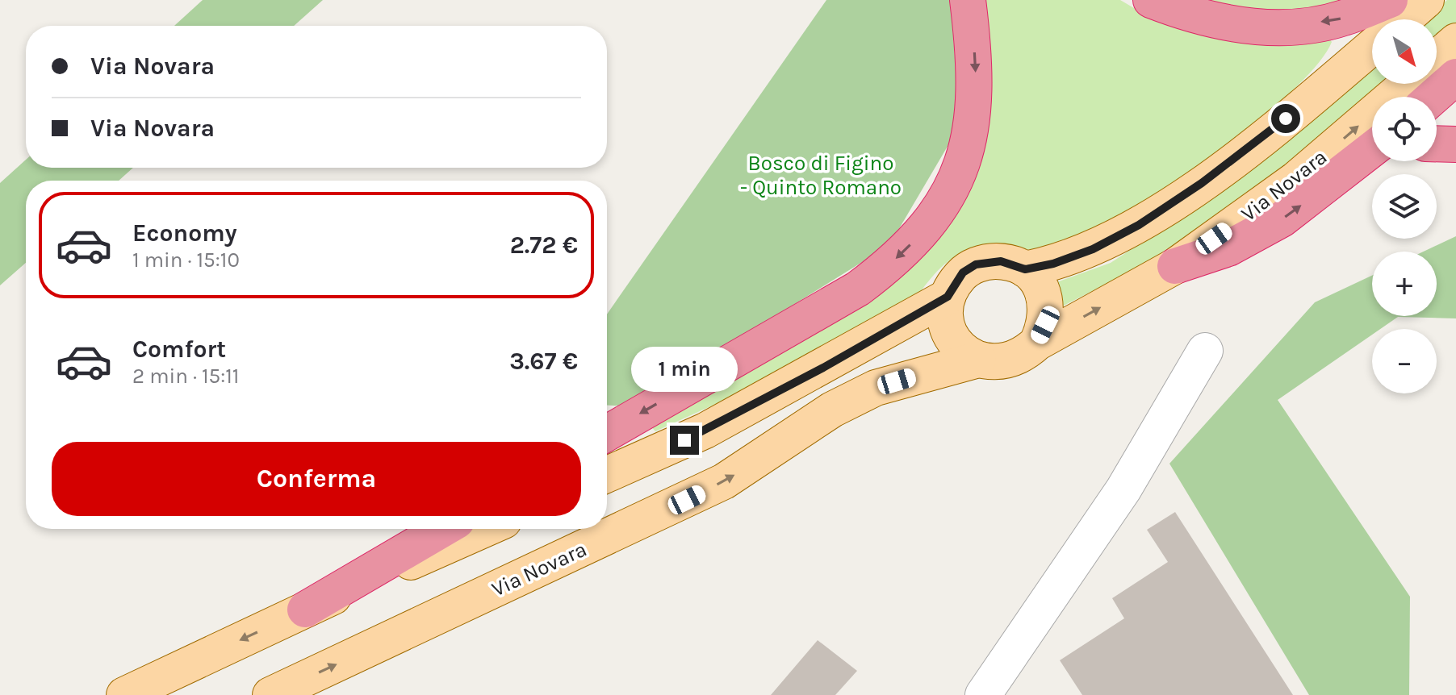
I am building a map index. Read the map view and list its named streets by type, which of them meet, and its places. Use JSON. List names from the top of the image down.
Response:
{
  "streets": {
    "main road": ["Via Novara"]
  },
  "parks": ["Bosco di Figino - Quinto Romano"],
  "north": "bottom right",
  "page": {
    "map_buttons": ["+", "−"],
    "banner": ["Via Novara", "Via Novara"],
    "list": [
      {
        "name": "Economy",
        "note": "1 min · 15:10",
        "value": "2.72 €"
      },
      {
        "name": "Comfort",
        "note": "2 min · 15:11",
        "value": "3.67 €"
      }
    ],
    "bubble": "1 min",
    "buttons": "Conferma"
  }
}
